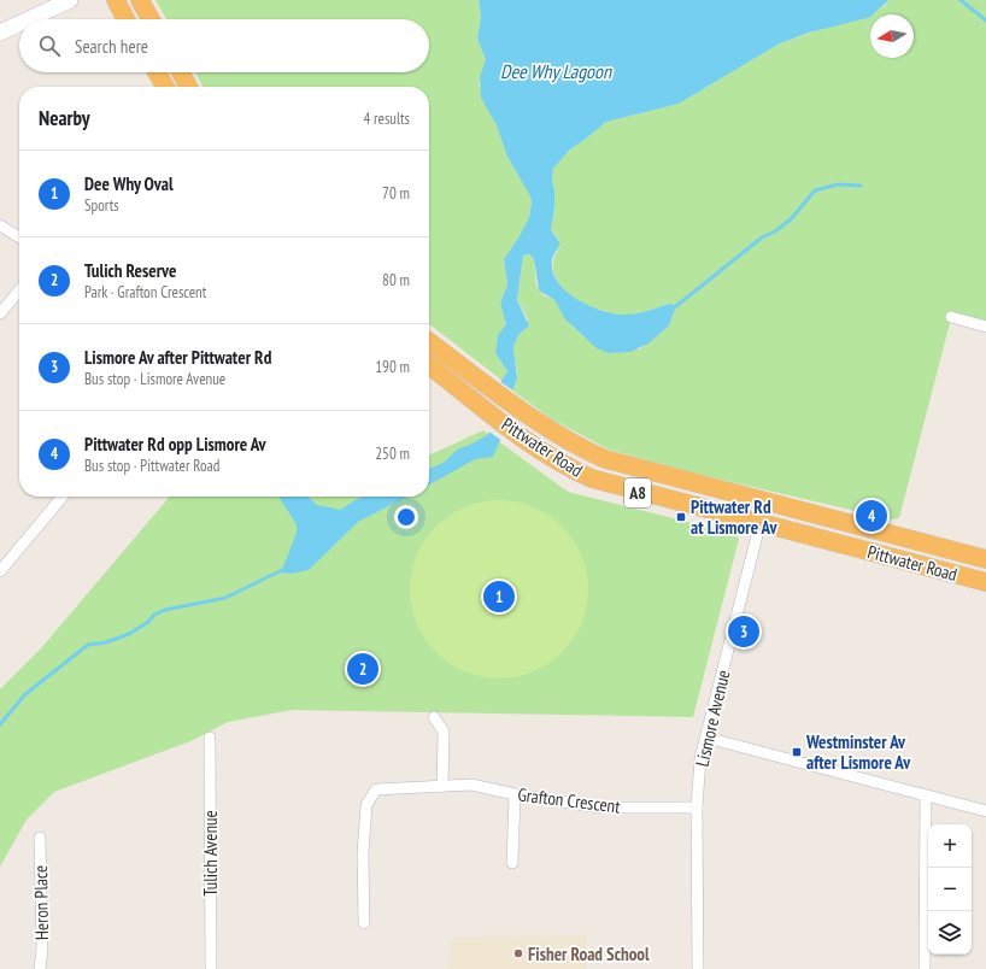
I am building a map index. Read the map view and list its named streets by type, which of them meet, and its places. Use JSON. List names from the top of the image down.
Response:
{
  "streets": {
    "highway": ["Pittwater Road", "A8"],
    "street": [
      "Lismore Avenue",
      "Grafton Crescent",
      "Tulich Avenue",
      "Heron Place"
    ]
  },
  "crossings": [
    ["Pittwater Road", "Lismore Avenue"],
    ["Lismore Avenue", "Grafton Crescent"]
  ],
  "water": ["Dee Why Lagoon"],
  "places": {
    "transit": ["Pittwater Rd at Lismore Av", "Westminster Av after Lismore Av"],
    "other": ["Fisher Road School"]
  },
  "north": "left",
  "page": {
    "search": "Search here",
    "heading": ["Nearby", "4 results"],
    "list": [
      {
        "mark": "1",
        "name": "Dee Why Oval",
        "note": "Sports",
        "value": "70 m"
      },
      {
        "mark": "2",
        "name": "Tulich Reserve",
        "note": "Park · Grafton Crescent",
        "value": "80 m"
      },
      {
        "mark": "3",
        "name": "Lismore Av after Pittwater Rd",
        "note": "Bus stop · Lismore Avenue",
        "value": "190 m"
      },
      {
        "mark": "4",
        "name": "Pittwater Rd opp Lismore Av",
        "note": "Bus stop · Pittwater Road",
        "value": "250 m"
      }
    ],
    "pins": [
      "4",
      "1",
      "3",
      "2"
    ],
    "map_buttons": ["+", "−"]
  }
}
